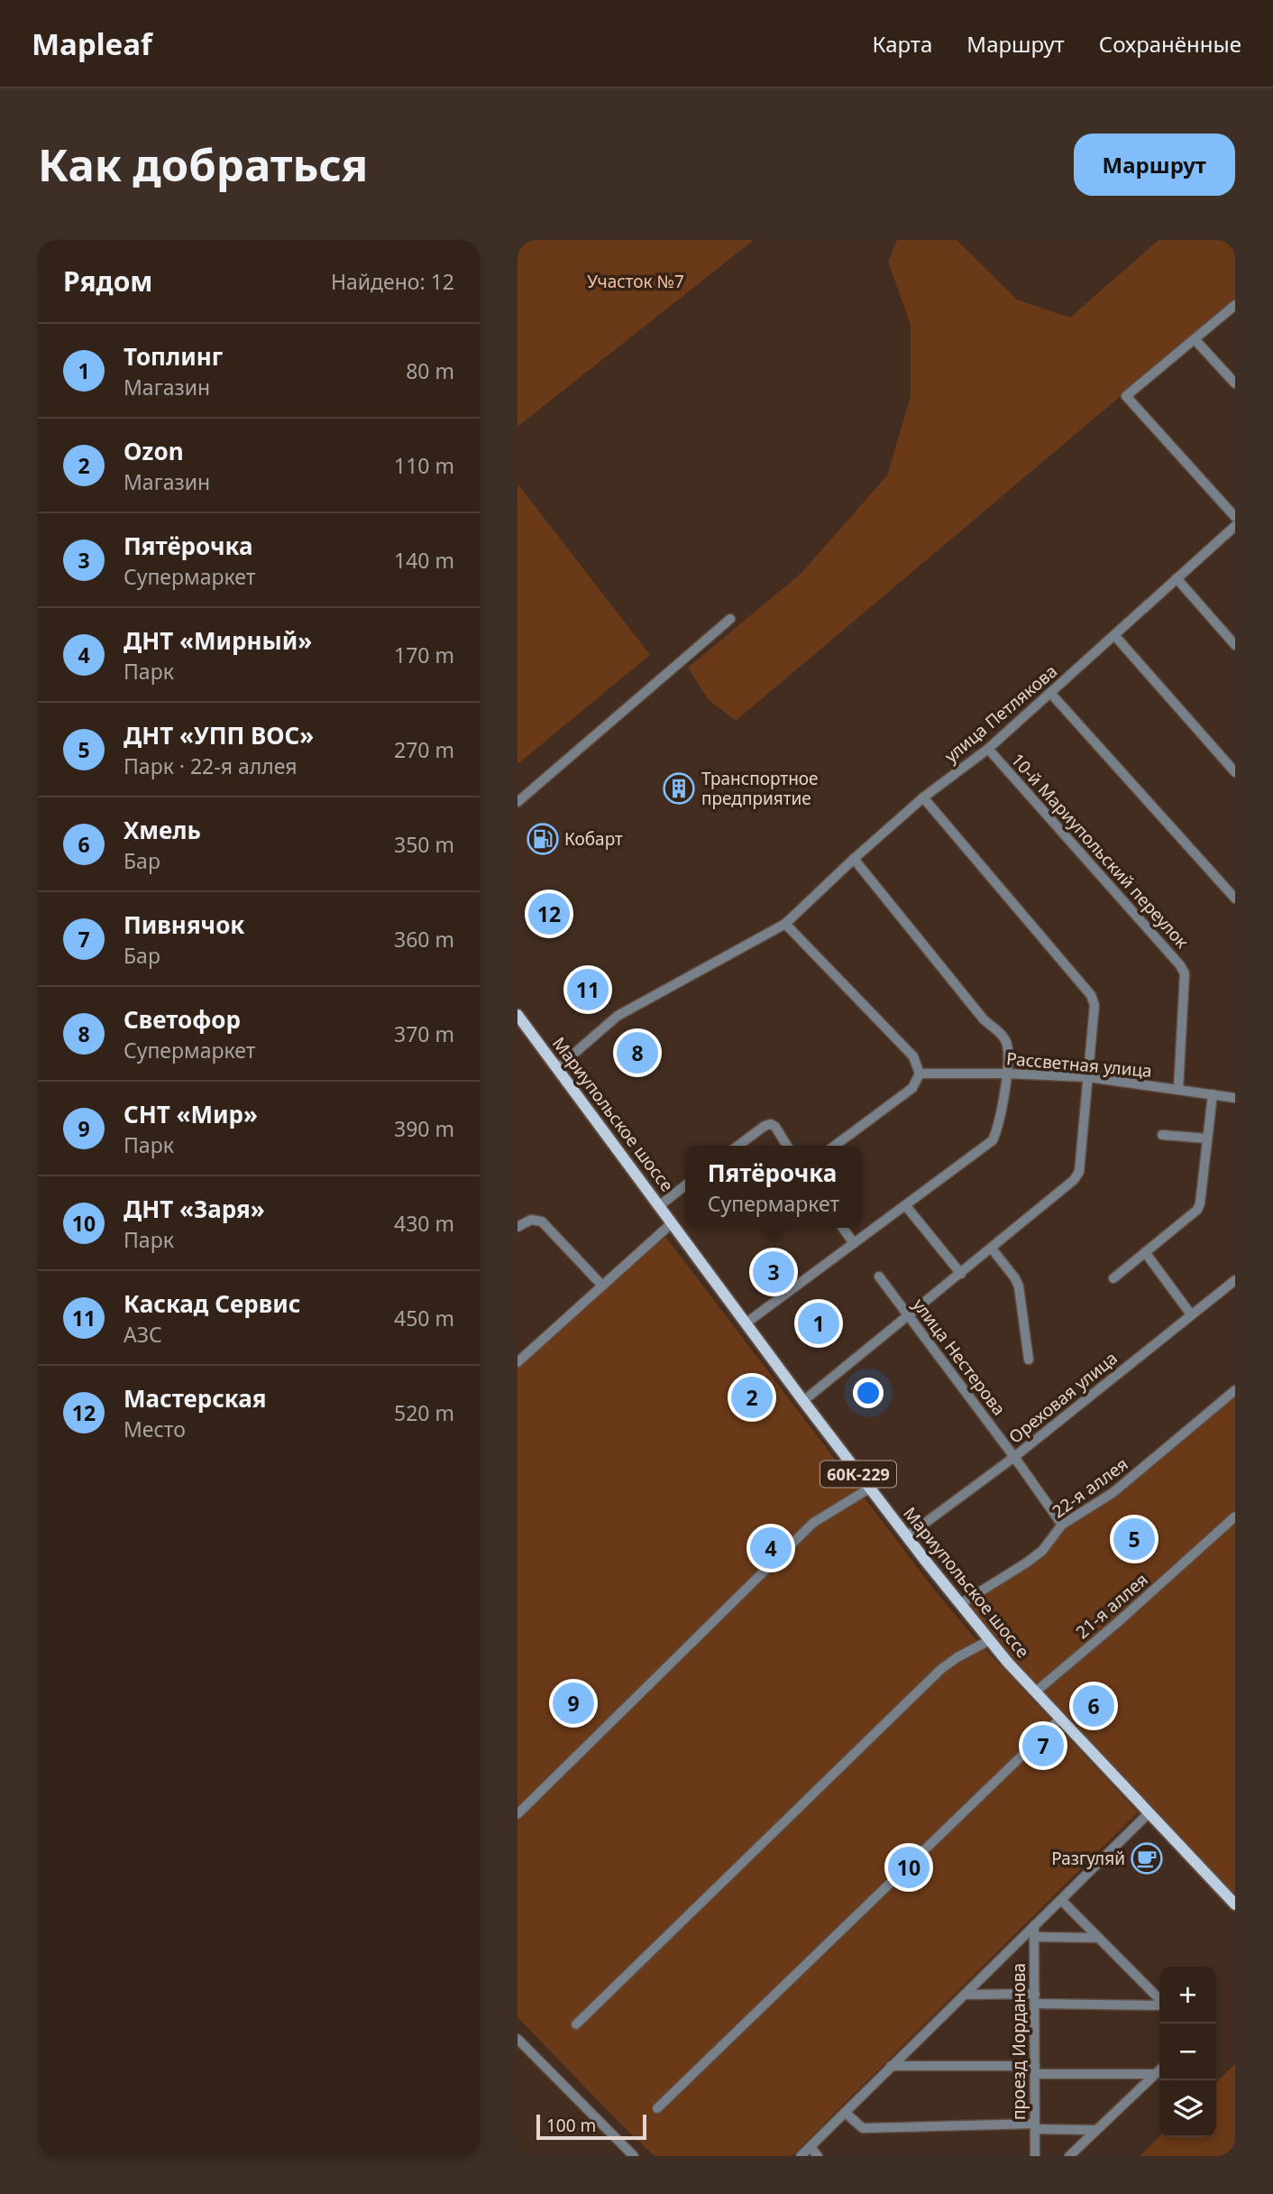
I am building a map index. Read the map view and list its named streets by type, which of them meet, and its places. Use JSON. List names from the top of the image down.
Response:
{
  "streets": {
    "main road": ["Мариупольское шоссе", "60К-229"],
    "street": [
      "улица Петлякова",
      "10-й Мариупольский переулок",
      "Рассветная улица",
      "улица Нестерова",
      "Ореховая улица",
      "22-я аллея",
      "21-я аллея",
      "проезд Иорданова"
    ]
  },
  "crossings": [
    ["улица Петлякова", "10-й Мариупольский переулок"],
    ["улица Петлякова", "Мариупольское шоссе"],
    ["10-й Мариупольский переулок", "Рассветная улица"],
    ["Мариупольское шоссе", "Ореховая улица"],
    ["Мариупольское шоссе", "22-я аллея"],
    ["Мариупольское шоссе", "21-я аллея"],
    ["улица Нестерова", "Ореховая улица"],
    ["улица Нестерова", "22-я аллея"]
  ],
  "parks": ["Участок №7"],
  "places": {
    "building": ["Транспортное предприятие"],
    "fuel station": ["Кобарт"],
    "cafe": ["Разгуляй"]
  },
  "scale_bar": "100 m",
  "page": {
    "header": "Mapleaf",
    "nav": ["Карта", "Маршрут", "Сохранённые"],
    "buttons": "Маршрут",
    "title": "Как добраться",
    "heading": ["Рядом", "Найдено: 12"],
    "list": [
      {
        "mark": "1",
        "name": "Топлинг",
        "note": "Магазин",
        "value": "80 m"
      },
      {
        "mark": "2",
        "name": "Ozon",
        "note": "Магазин",
        "value": "110 m"
      },
      {
        "mark": "3",
        "name": "Пятёрочка",
        "note": "Супермаркет",
        "value": "140 m"
      },
      {
        "mark": "4",
        "name": "ДНТ «Мирный»",
        "note": "Парк",
        "value": "170 m"
      },
      {
        "mark": "5",
        "name": "ДНТ «УПП ВОС»",
        "note": "Парк · 22-я аллея",
        "value": "270 m"
      },
      {
        "mark": "6",
        "name": "Хмель",
        "note": "Бар",
        "value": "350 m"
      },
      {
        "mark": "7",
        "name": "Пивнячок",
        "note": "Бар",
        "value": "360 m"
      },
      {
        "mark": "8",
        "name": "Светофор",
        "note": "Супермаркет",
        "value": "370 m"
      },
      {
        "mark": "9",
        "name": "СНТ «Мир»",
        "note": "Парк",
        "value": "390 m"
      },
      {
        "mark": "10",
        "name": "ДНТ «Заря»",
        "note": "Парк",
        "value": "430 m"
      },
      {
        "mark": "11",
        "name": "Каскад Сервис",
        "note": "АЗС",
        "value": "450 m"
      },
      {
        "mark": "12",
        "name": "Мастерская",
        "note": "Место",
        "value": "520 m"
      }
    ],
    "pins": [
      "12",
      "11",
      "8",
      "3",
      "1",
      "2",
      "5",
      "4",
      "9",
      "6",
      "7",
      "10"
    ],
    "popup": ["Пятёрочка", "Супермаркет"],
    "map_buttons": ["+", "−"],
    "scale": "100 m"
  }
}
